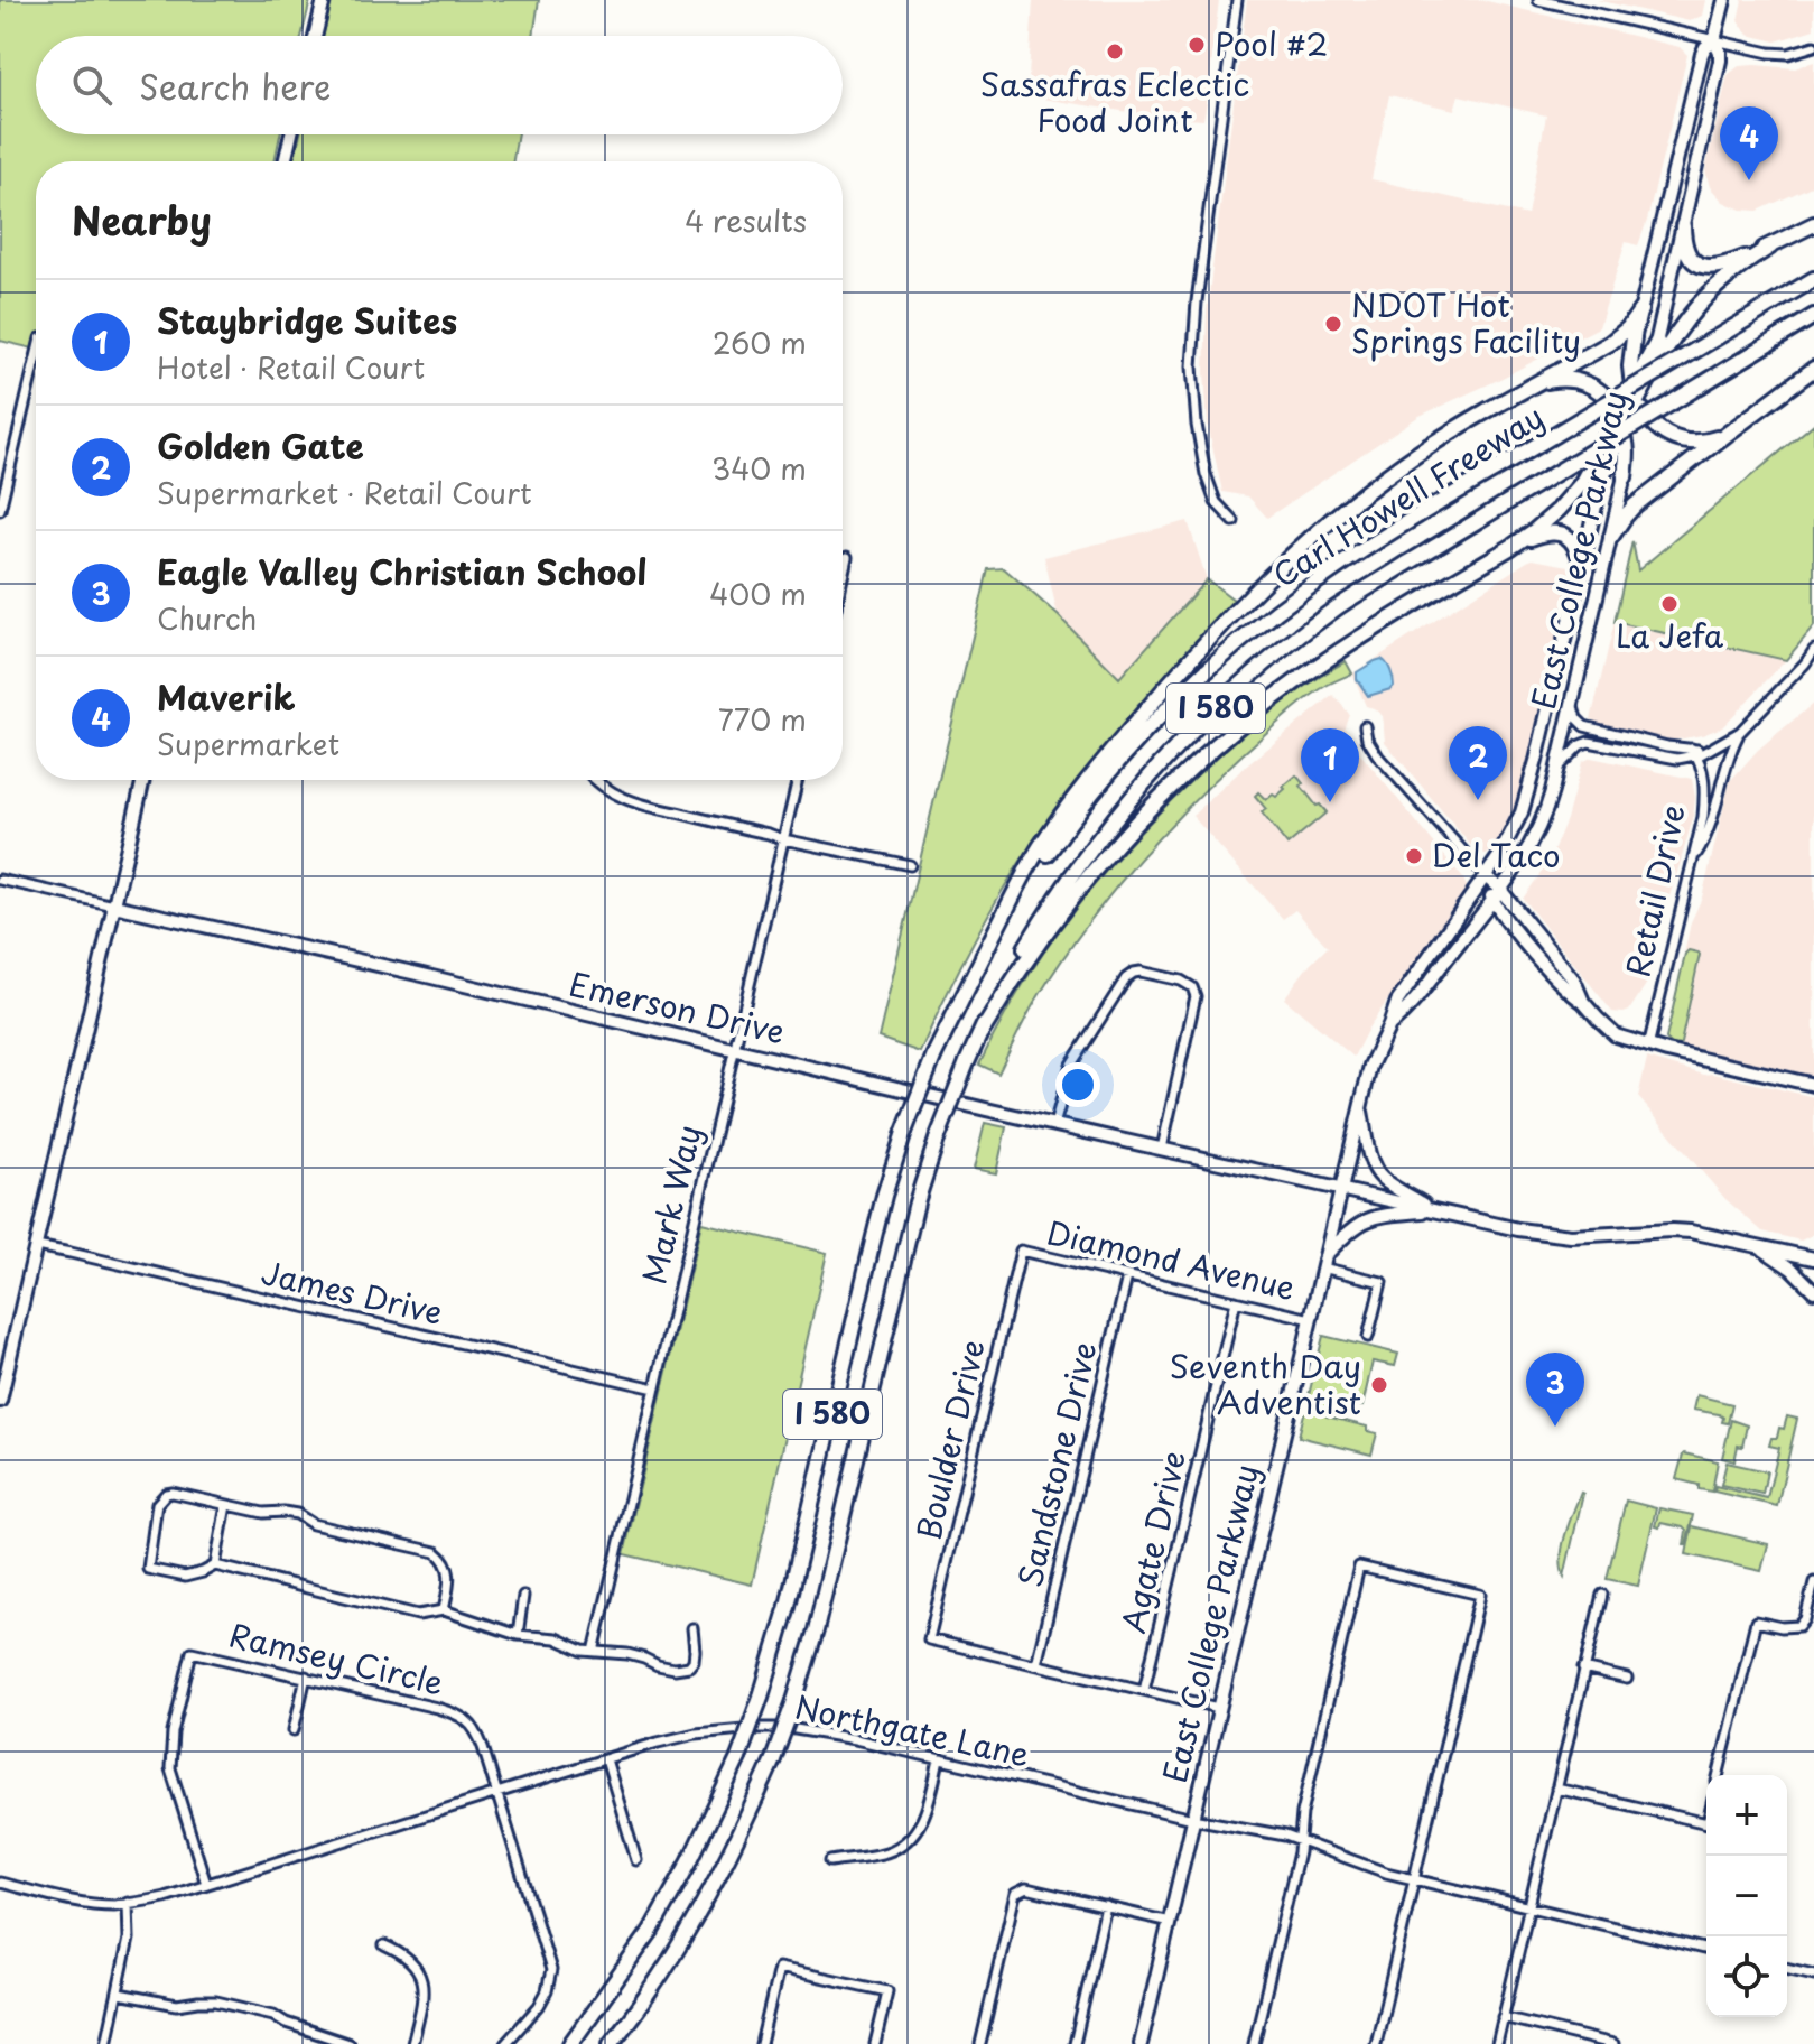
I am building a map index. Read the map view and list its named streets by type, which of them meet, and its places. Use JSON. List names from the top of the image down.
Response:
{
  "streets": {
    "highway": ["Carl Howell Freeway", "I 580"],
    "main road": ["East College Parkway", "Retail Drive", "Emerson Drive"],
    "street": [
      "Mark Way",
      "Diamond Avenue",
      "James Drive",
      "Boulder Drive",
      "Sandstone Drive",
      "Agate Drive",
      "Ramsey Circle",
      "Northgate Lane"
    ]
  },
  "crossings": [
    ["East College Parkway", "Retail Drive"],
    ["East College Parkway", "Emerson Drive"],
    ["East College Parkway", "Diamond Avenue"],
    ["East College Parkway", "Northgate Lane"],
    ["Emerson Drive", "Mark Way"],
    ["Mark Way", "James Drive"],
    ["Diamond Avenue", "Boulder Drive"],
    ["Diamond Avenue", "Sandstone Drive"],
    ["Diamond Avenue", "Agate Drive"],
    ["Boulder Drive", "Sandstone Drive"],
    ["Ramsey Circle", "Northgate Lane"]
  ],
  "places": [
    "Pool #2",
    "Sassafras Eclectic Food Joint",
    "NDOT Hot Springs Facility",
    "La Jefa",
    "Del Taco",
    "Seventh Day Adventist"
  ],
  "page": {
    "search": "Search here",
    "pins": [
      "4",
      "2",
      "1",
      "3"
    ],
    "heading": ["Nearby", "4 results"],
    "list": [
      {
        "mark": "1",
        "name": "Staybridge Suites",
        "note": "Hotel · Retail Court",
        "value": "260 m"
      },
      {
        "mark": "2",
        "name": "Golden Gate",
        "note": "Supermarket · Retail Court",
        "value": "340 m"
      },
      {
        "mark": "3",
        "name": "Eagle Valley Christian School",
        "note": "Church",
        "value": "400 m"
      },
      {
        "mark": "4",
        "name": "Maverik",
        "note": "Supermarket",
        "value": "770 m"
      }
    ],
    "map_buttons": ["+", "−"]
  }
}
